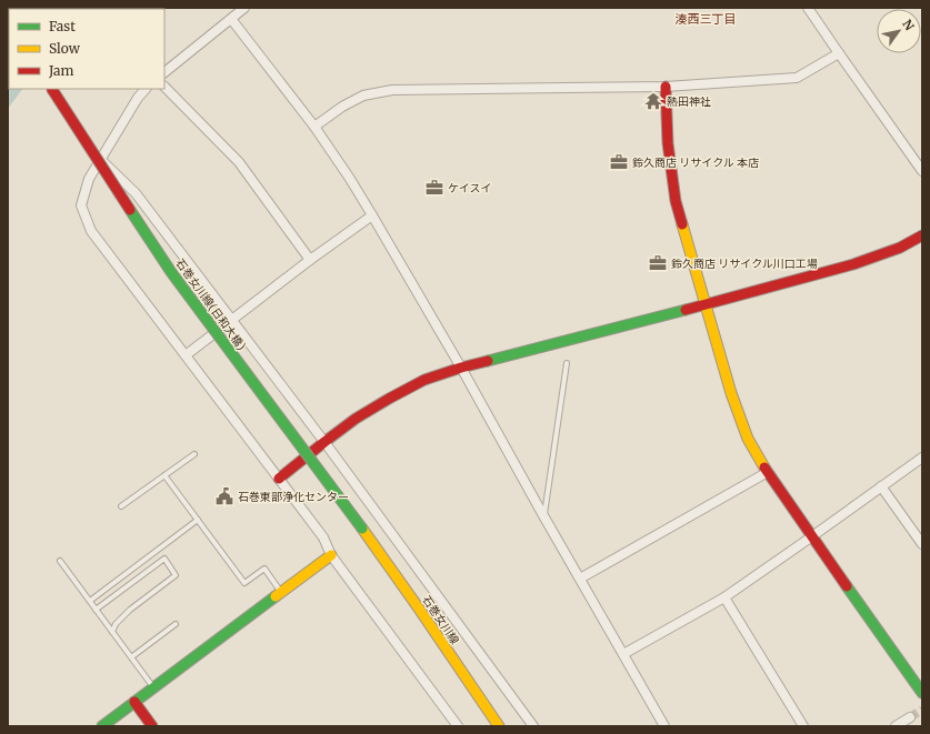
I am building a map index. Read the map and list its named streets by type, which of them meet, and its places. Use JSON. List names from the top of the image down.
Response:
{
  "streets": {
    "street": ["石巻女川線(日和大橋)", "石巻女川線"]
  },
  "crossings": [
    ["石巻女川線(日和大橋)", "石巻女川線"]
  ],
  "districts": ["湊西三丁目"],
  "places": {
    "temple": ["熱田神社"],
    "office": ["鈴久商店 リサイクル 本店", "ケイスイ", "鈴久商店 リサイクル川口工場"],
    "public building": ["石巻東部浄化センター"]
  },
  "legend": ["Fast", "Slow", "Jam"],
  "north": "top right"
}
